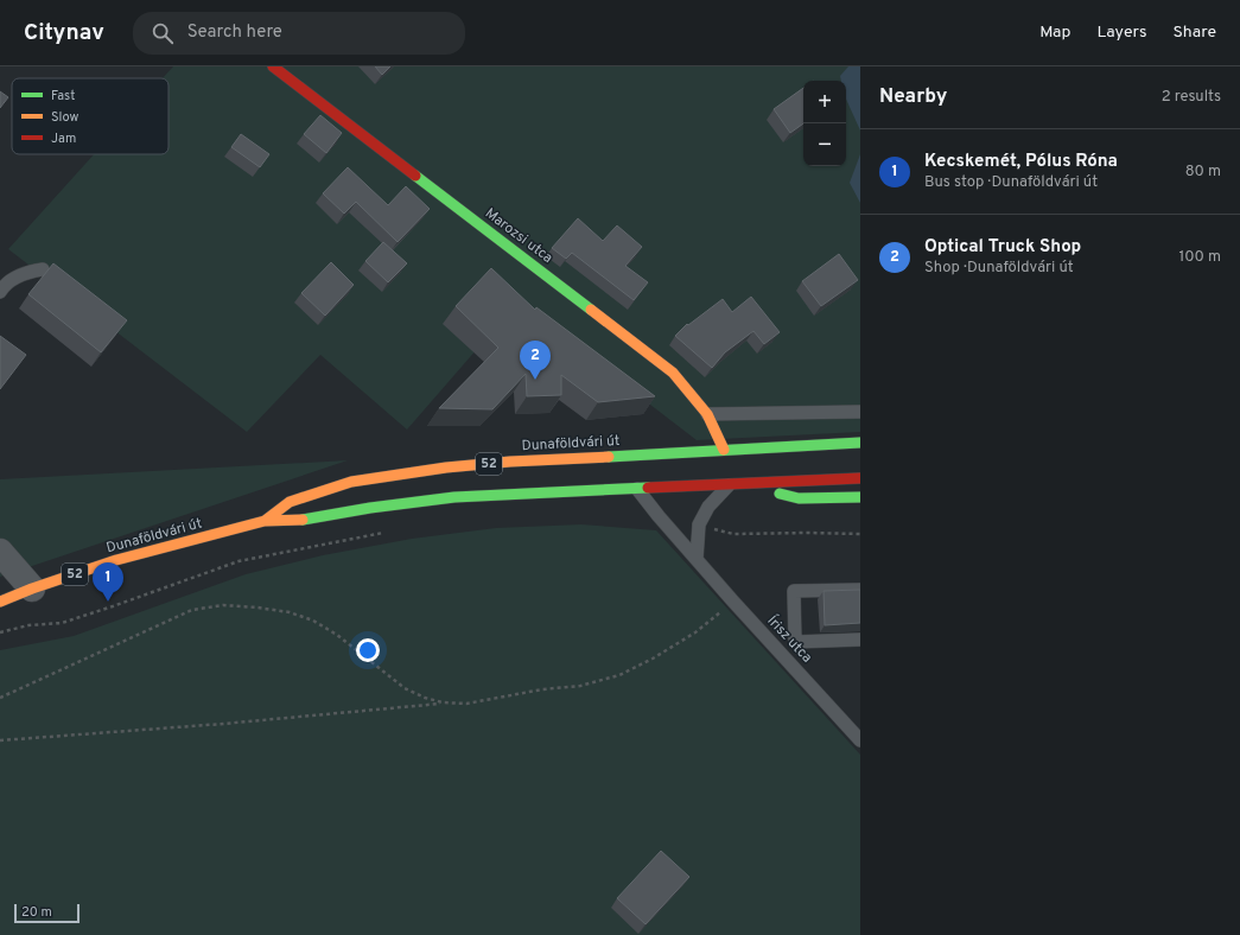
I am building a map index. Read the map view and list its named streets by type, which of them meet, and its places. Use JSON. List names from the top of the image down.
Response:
{
  "streets": {
    "main road": ["Marozsi utca", "Dunaföldvári út", "52"],
    "lane": ["Írisz utca"]
  },
  "crossings": [
    ["Marozsi utca", "Dunaföldvári út"],
    ["Dunaföldvári út", "Írisz utca"]
  ],
  "legend": ["Fast", "Slow", "Jam"],
  "scale_bar": "20 m",
  "page": {
    "header": "Citynav",
    "search": "Search here",
    "nav": ["Map", "Layers", "Share"],
    "heading": ["Nearby", "2 results"],
    "map_buttons": ["+", "−"],
    "list": [
      {
        "mark": "1",
        "name": "Kecskemét, Pólus Róna",
        "note": "Bus stop · Dunaföldvári út",
        "value": "80 m"
      },
      {
        "mark": "2",
        "name": "Optical Truck Shop",
        "note": "Shop · Dunaföldvári út",
        "value": "100 m"
      }
    ],
    "pins": ["2", "1"],
    "scale": "20 m"
  }
}
